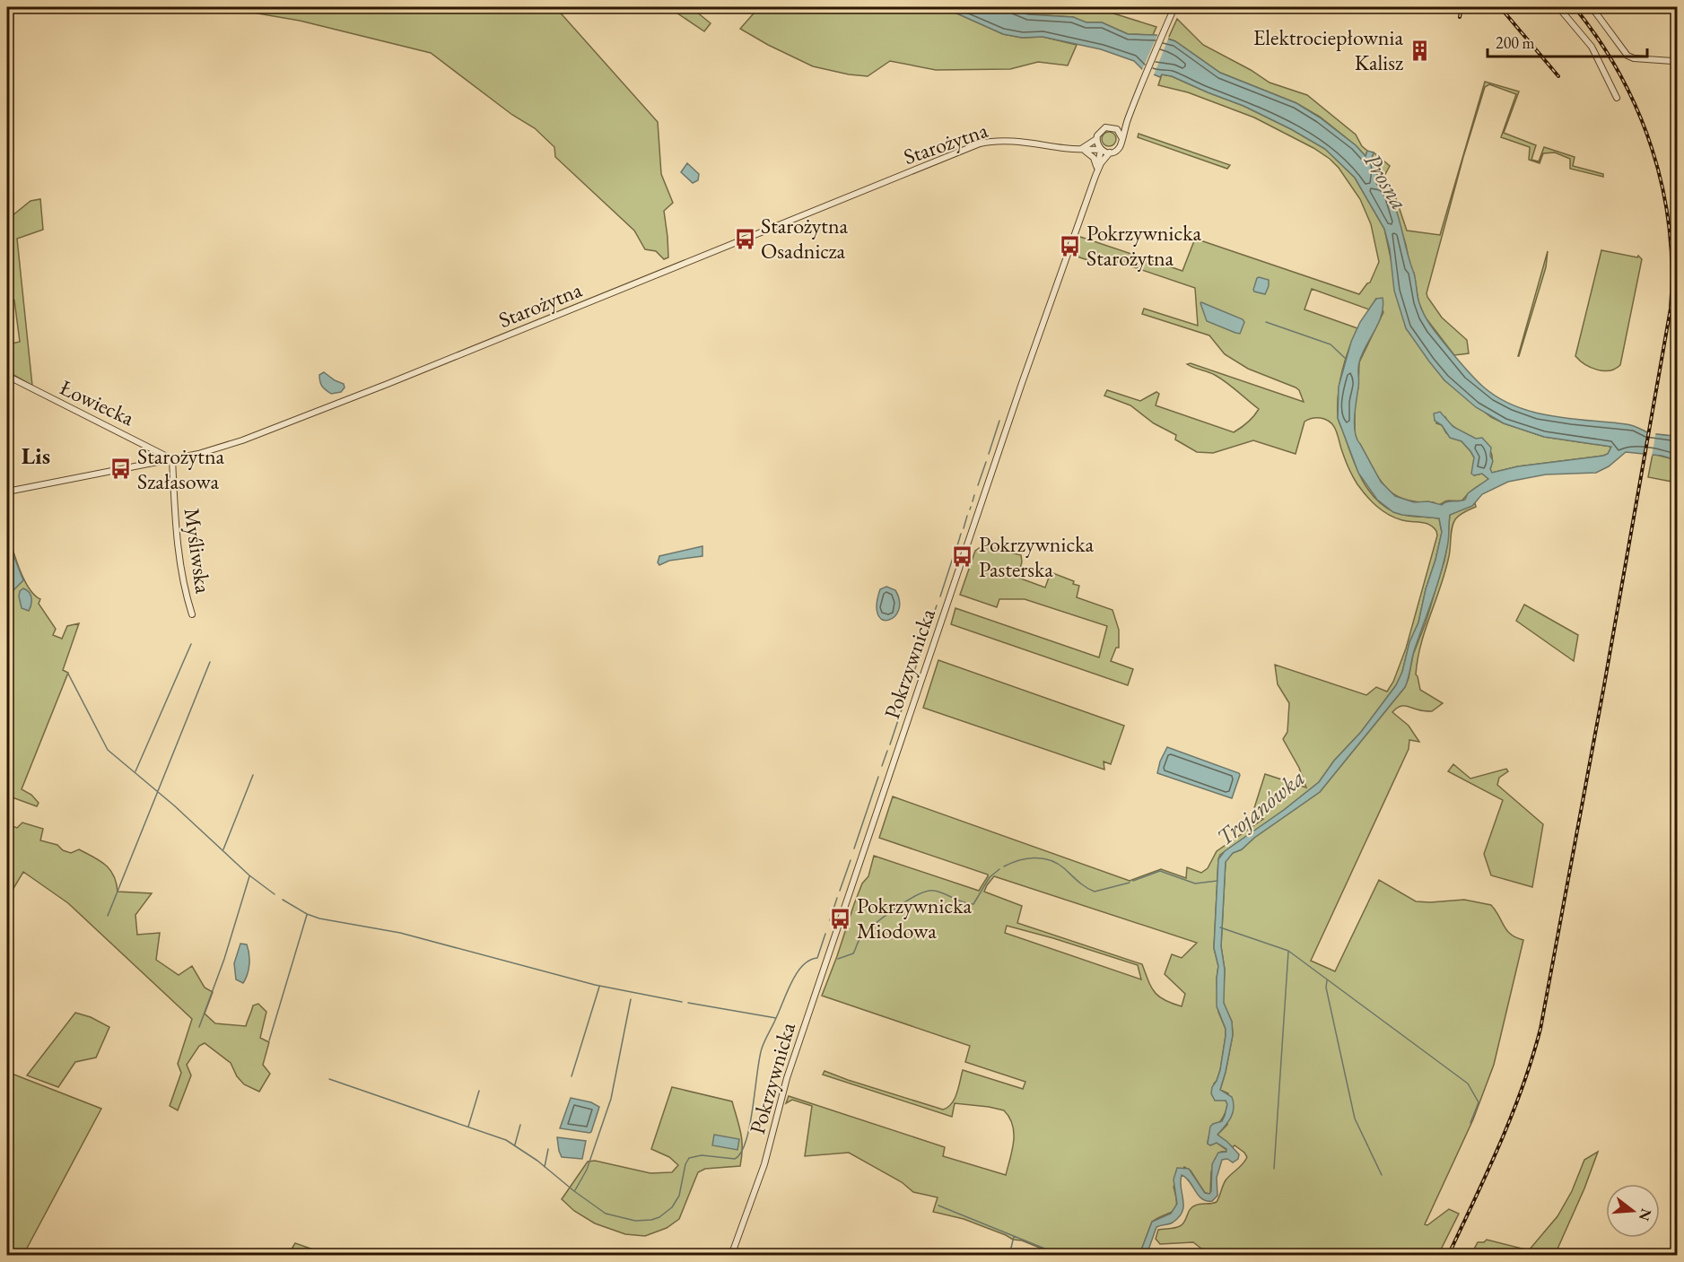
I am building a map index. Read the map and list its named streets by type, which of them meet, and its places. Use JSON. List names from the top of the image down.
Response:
{
  "streets": {
    "street": [
      "Starożytna",
      "Łowiecka",
      "Myśliwska",
      "Pokrzywnicka"
    ]
  },
  "crossings": [
    ["Starożytna", "Łowiecka"],
    ["Starożytna", "Myśliwska"],
    ["Starożytna", "Pokrzywnicka"],
    ["Łowiecka", "Myśliwska"]
  ],
  "districts": ["Lis"],
  "water": ["Prosna", "Trojanówka"],
  "places": {
    "building": ["Elektrociepłownia Kalisz"],
    "bus stop": [
      "Starożytna Osadnicza",
      "Pokrzywnicka Starożytna",
      "Starożytna Szałasowa",
      "Pokrzywnicka Pasterska",
      "Pokrzywnicka Miodowa"
    ]
  },
  "scale_bar": "200 m",
  "north": "right"
}
